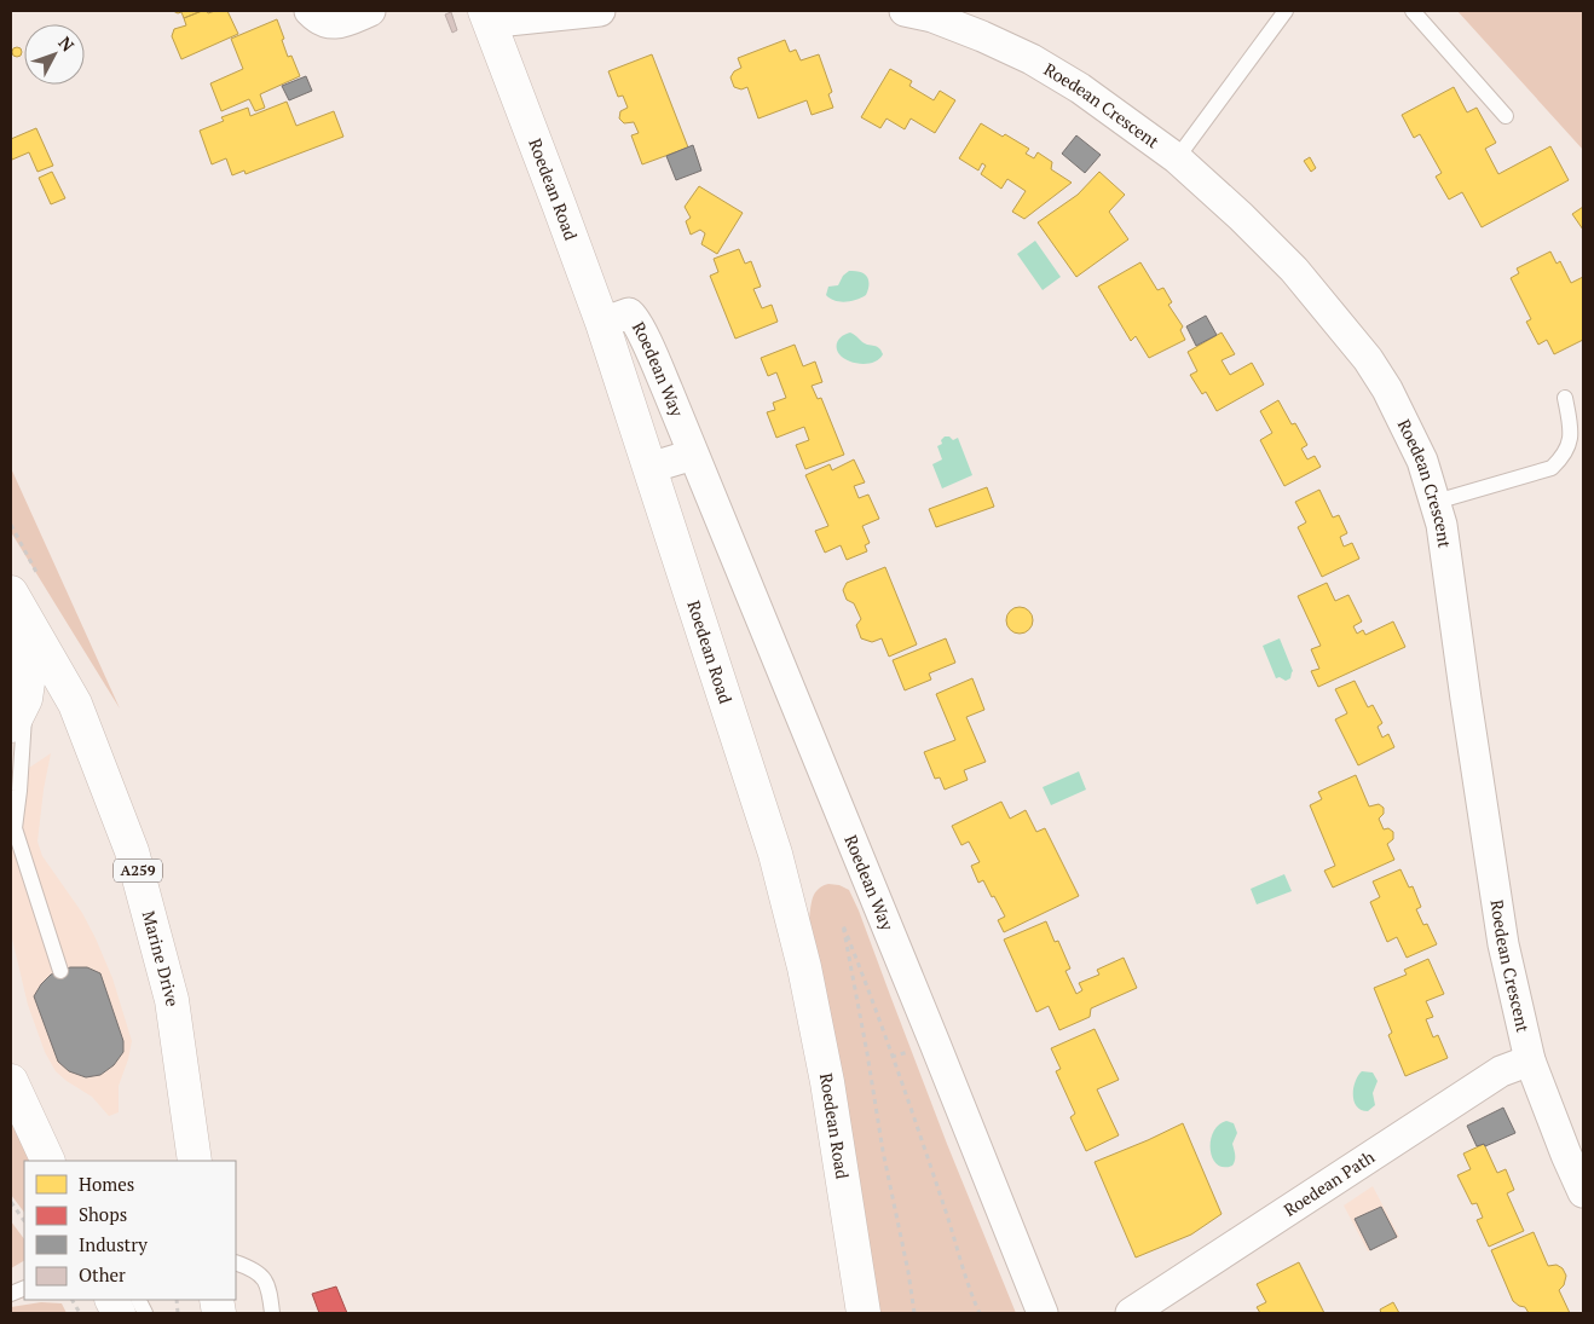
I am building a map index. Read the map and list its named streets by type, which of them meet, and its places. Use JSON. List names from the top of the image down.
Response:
{
  "streets": {
    "main road": ["Roedean Road", "A259", "Marine Drive"],
    "street": ["Roedean Crescent", "Roedean Way", "Roedean Path"]
  },
  "crossings": [
    ["Roedean Crescent", "Roedean Path"],
    ["Roedean Road", "Roedean Way"]
  ],
  "legend": [
    "Homes",
    "Shops",
    "Industry",
    "Other"
  ],
  "north": "top right"
}
